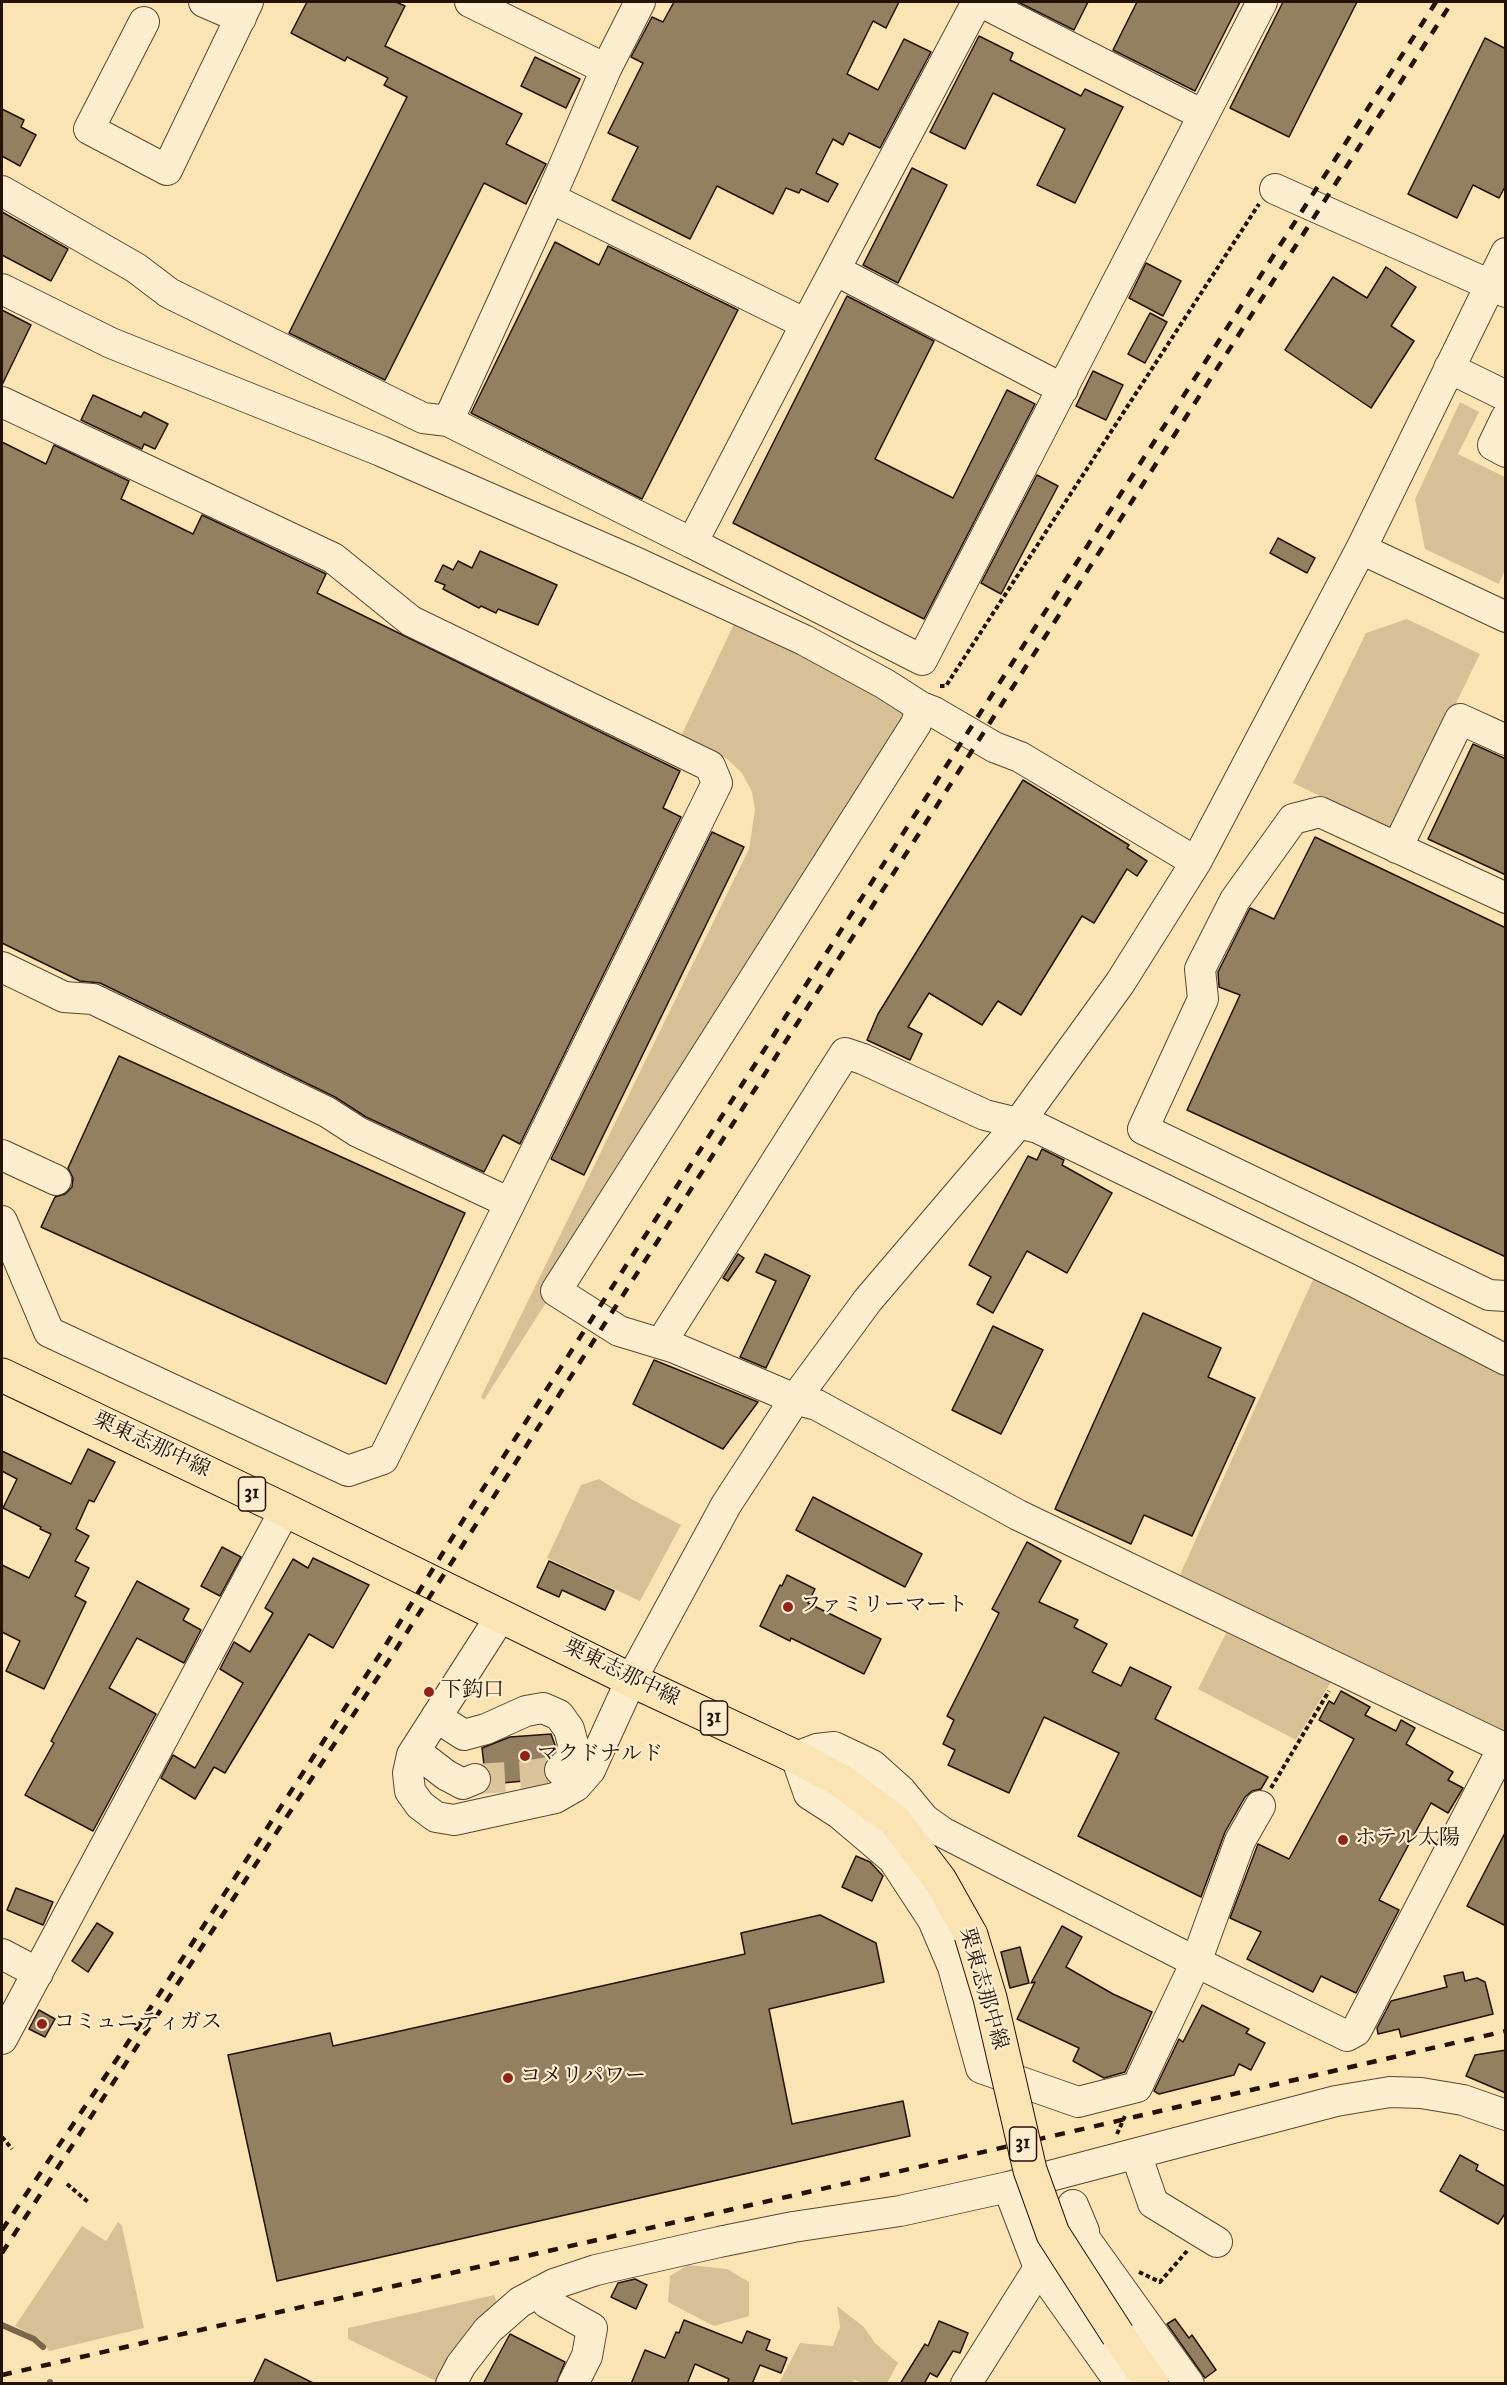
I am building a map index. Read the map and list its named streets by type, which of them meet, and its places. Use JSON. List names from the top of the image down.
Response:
{
  "streets": {
    "main road": ["栗東志那中線", "31"]
  },
  "places": [
    "ファミリーマート",
    "下鈎口",
    "マクドナルド",
    "ホテル太陽",
    "コミュニティガス",
    "コメリパワー"
  ]
}
